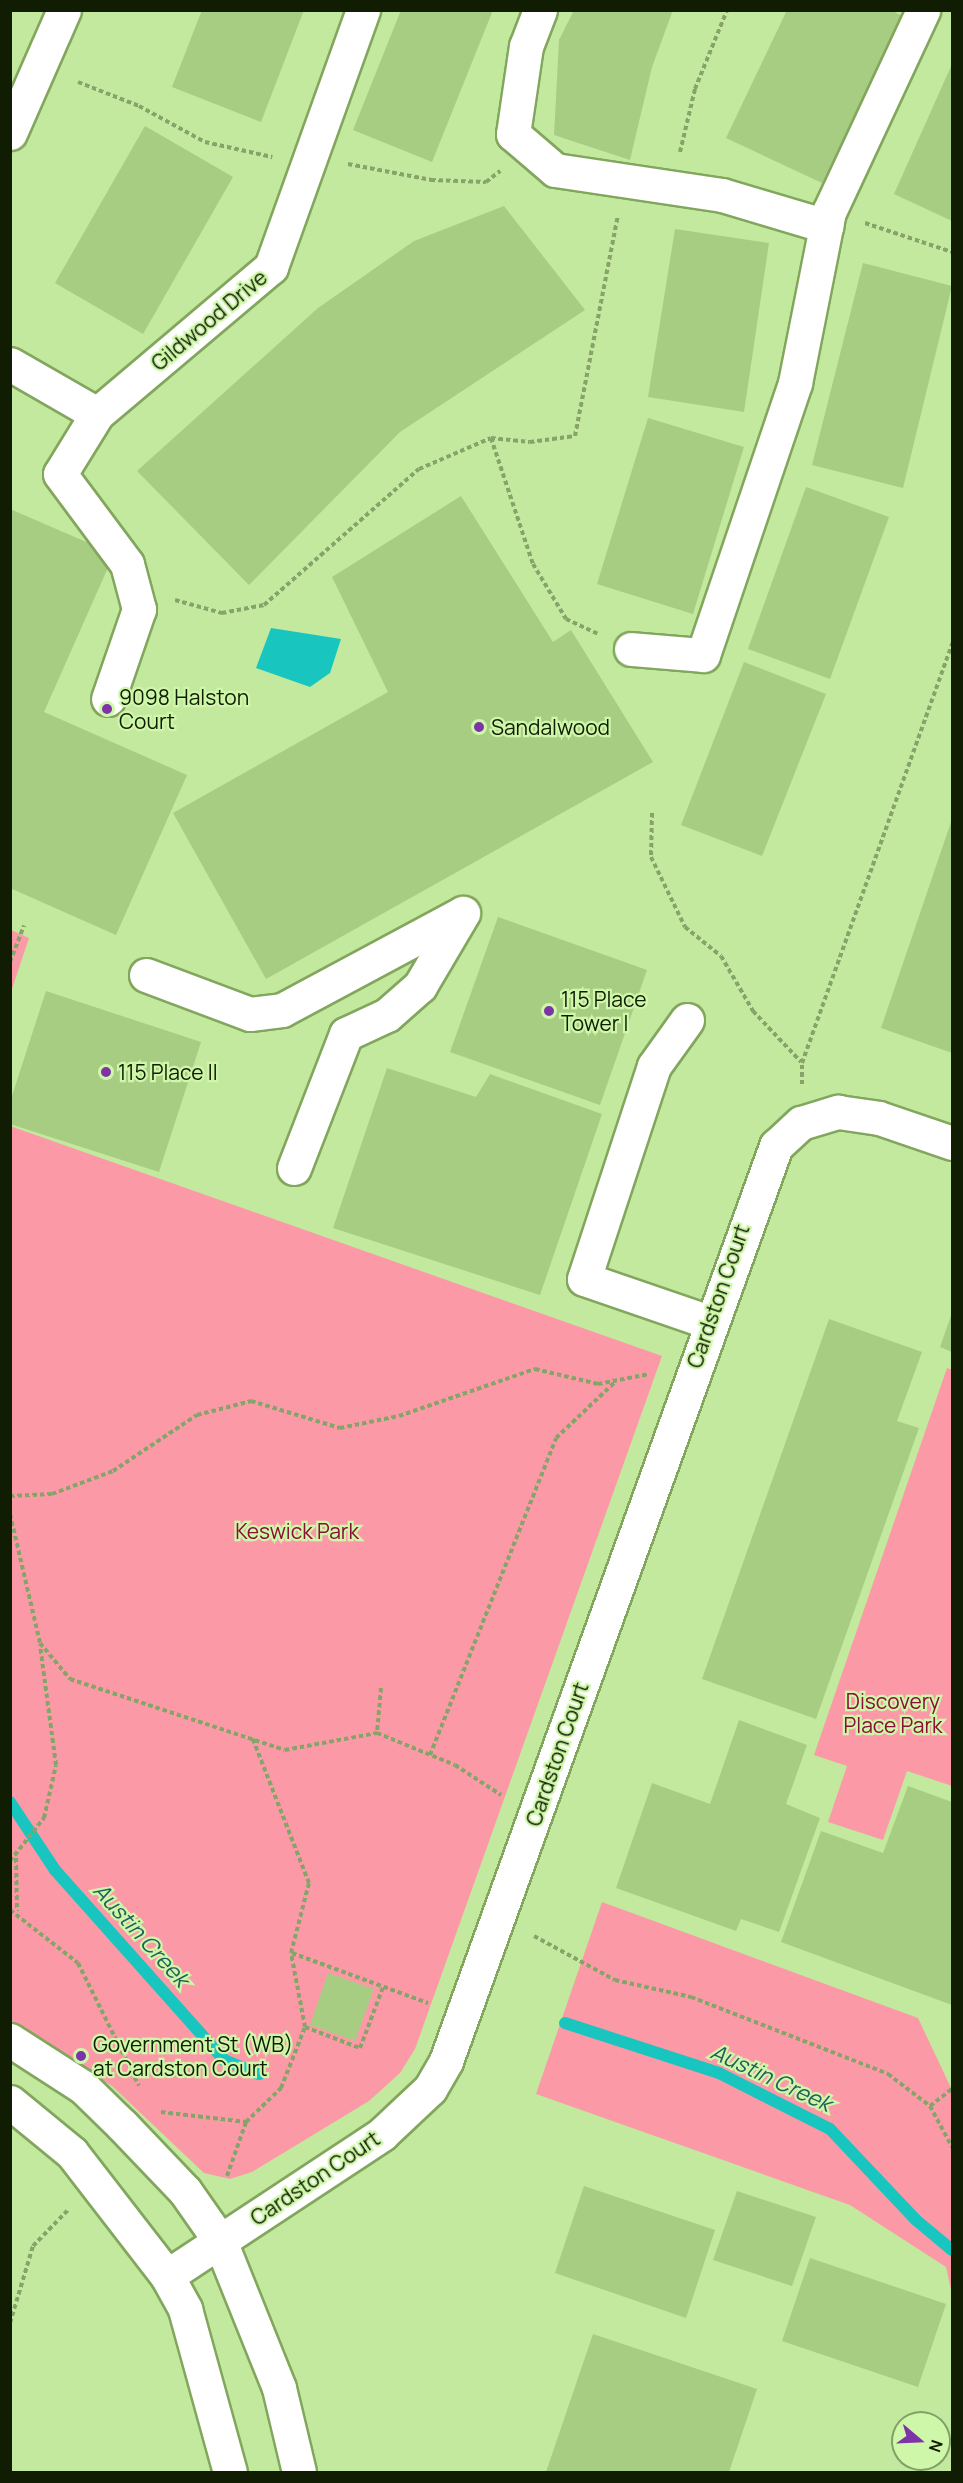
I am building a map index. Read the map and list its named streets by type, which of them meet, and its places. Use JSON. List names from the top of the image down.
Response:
{
  "streets": {
    "street": ["Gildwood Drive", "Cardston Court"]
  },
  "water": ["Austin Creek"],
  "parks": ["Keswick Park", "Discovery Place Park"],
  "places": [
    "9098 Halston Court",
    "Sandalwood",
    "115 Place Tower I",
    "115 Place II",
    "Government St (WB) at Cardston Court"
  ],
  "north": "right"
}
